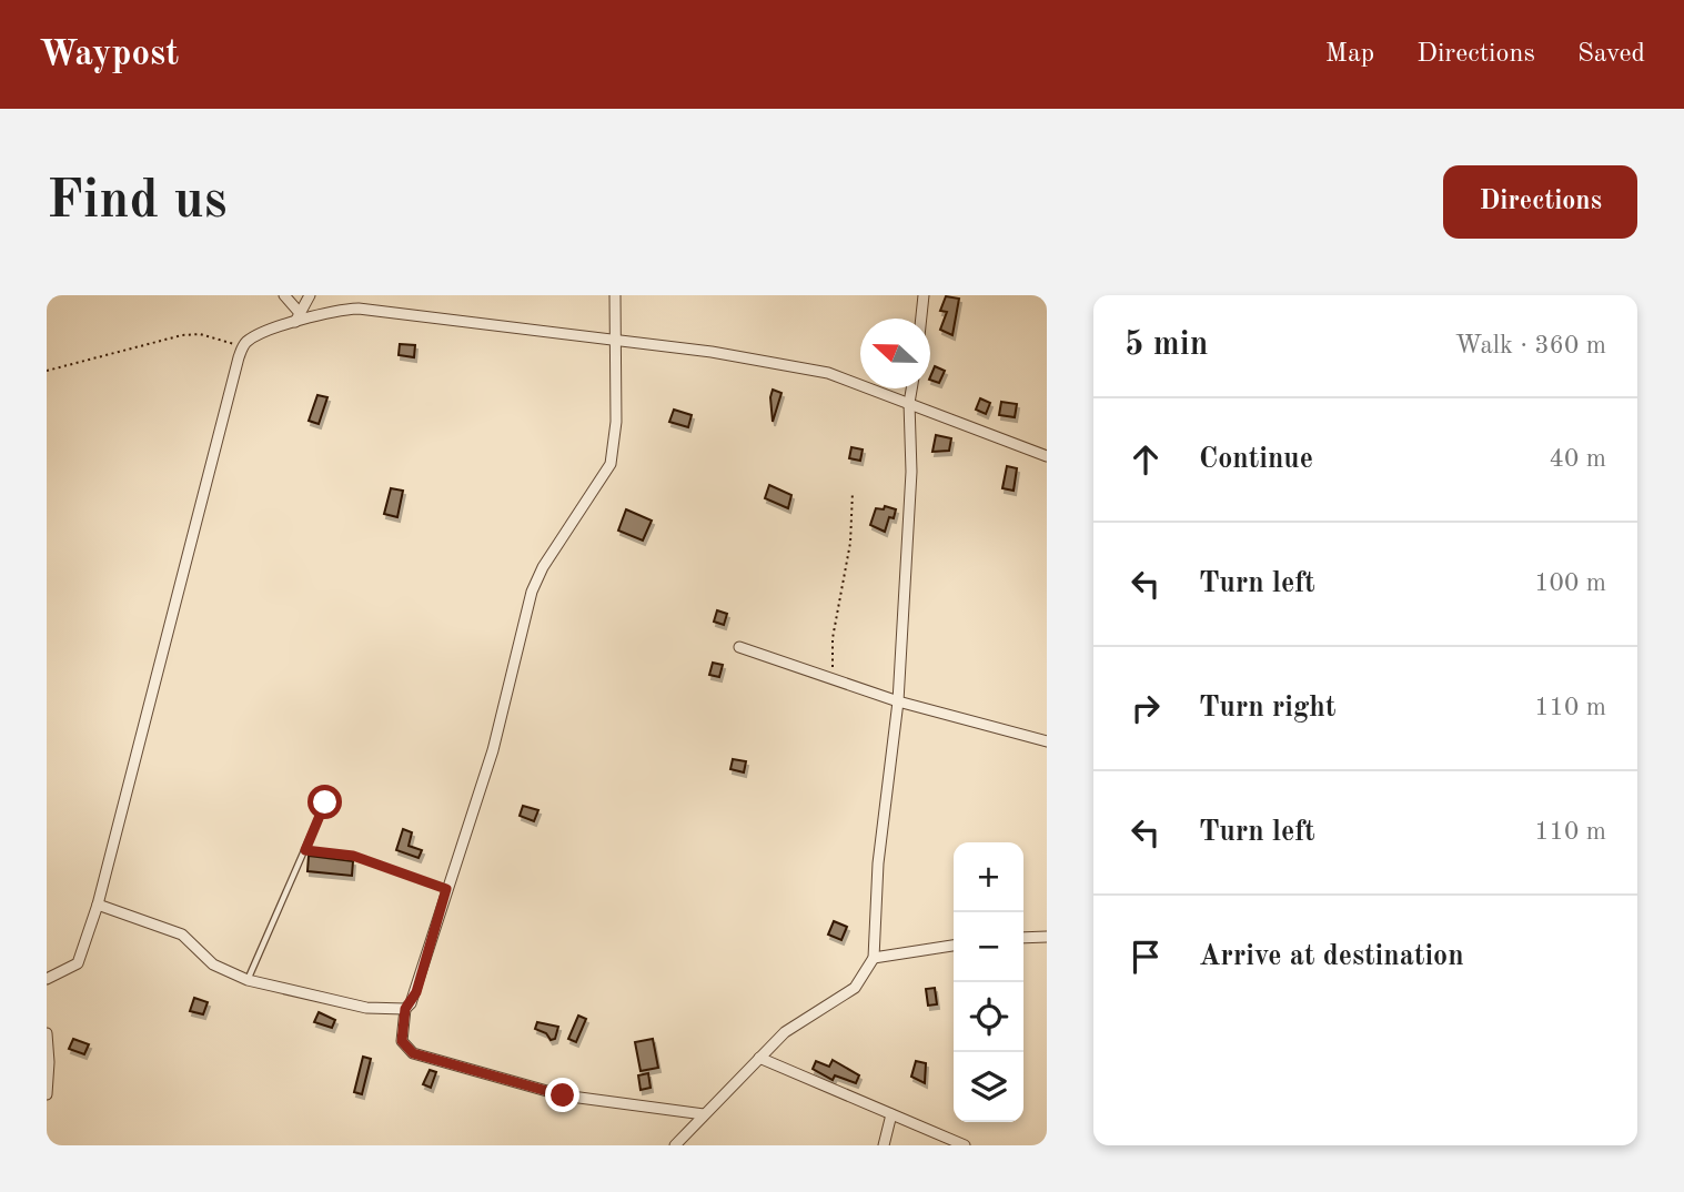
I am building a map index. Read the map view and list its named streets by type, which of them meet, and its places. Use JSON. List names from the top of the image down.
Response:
{
  "north": "left",
  "page": {
    "header": "Waypost",
    "nav": ["Map", "Directions", "Saved"],
    "buttons": "Directions",
    "title": "Find us",
    "heading": ["5 min", "Walk · 360 m"],
    "list": [
      ["Continue", "40 m"],
      ["Turn left", "100 m"],
      ["Turn right", "110 m"],
      ["Turn left", "110 m"],
      "Arrive at destination"
    ],
    "map_buttons": ["+", "−"]
  }
}
